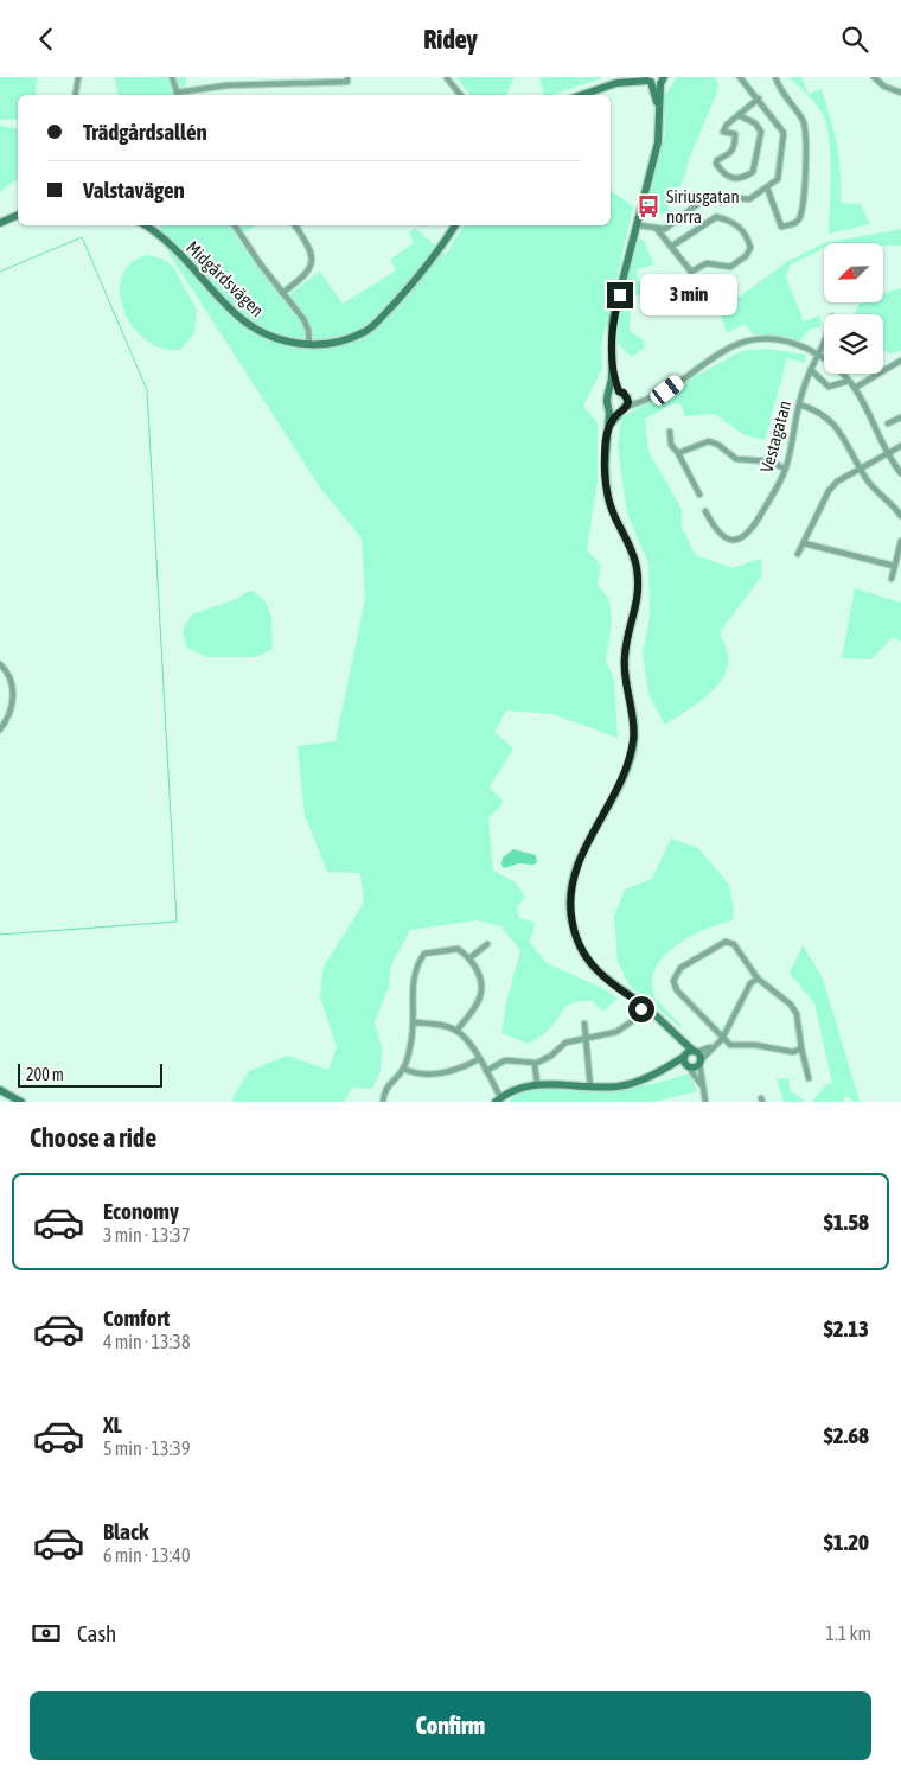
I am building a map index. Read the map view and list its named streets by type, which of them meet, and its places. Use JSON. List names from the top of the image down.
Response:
{
  "streets": {
    "street": ["Midgårdsvägen", "Vestagatan"]
  },
  "places": {
    "bus stop": ["Siriusgatan norra"]
  },
  "scale_bar": "200 m",
  "north": "bottom left",
  "page": {
    "header": "Ridey",
    "banner": ["Trädgårdsallén", "Valstavägen"],
    "bubble": "3 min",
    "scale": "200 m",
    "heading": "Choose a ride",
    "list": [
      {
        "name": "Economy",
        "note": "3 min · 13:37",
        "value": "$1.58"
      },
      {
        "name": "Comfort",
        "note": "4 min · 13:38",
        "value": "$2.13"
      },
      {
        "name": "XL",
        "note": "5 min · 13:39",
        "value": "$2.68"
      },
      {
        "name": "Black",
        "note": "6 min · 13:40",
        "value": "$1.20"
      }
    ],
    "pay": ["Cash", "1.1 km"],
    "buttons": "Confirm"
  }
}
